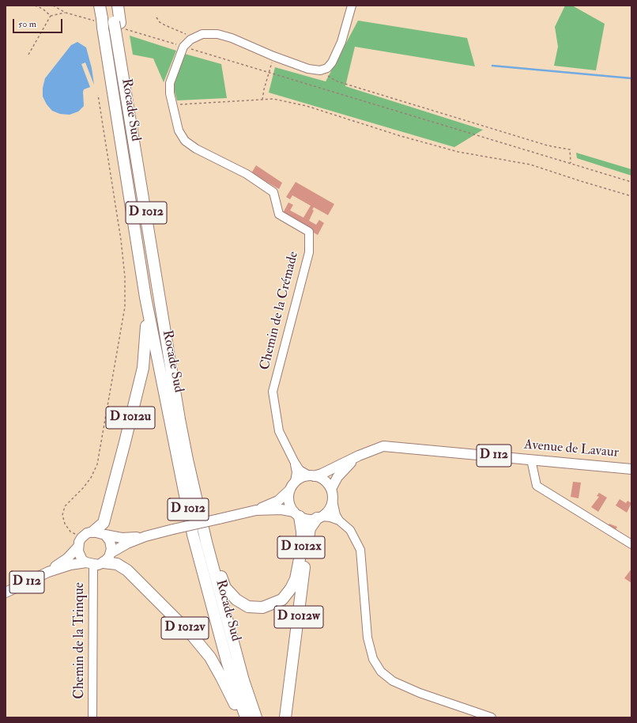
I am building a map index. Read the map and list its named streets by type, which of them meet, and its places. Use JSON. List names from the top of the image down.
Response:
{
  "streets": {
    "highway": [
      "Rocade Sud",
      "D 1012",
      "D 1012u",
      "D 1012x",
      "D 1012w",
      "D 1012v"
    ],
    "main road": ["Avenue de Lavaur", "D 112"],
    "street": ["Chemin de la Crémade", "Chemin de la Trinque"]
  },
  "crossings": [
    ["Rocade Sud", "D 1012u"],
    ["Rocade Sud", "D 1012x"],
    ["D 1012u", "D 112"],
    ["D 1012u", "D 1012v"],
    ["D 1012u", "Chemin de la Trinque"],
    ["Avenue de Lavaur", "D 112"],
    ["D 112", "D 1012x"],
    ["D 112", "D 1012w"],
    ["D 112", "D 1012v"],
    ["D 112", "Chemin de la Trinque"],
    ["D 1012x", "D 1012w"],
    ["D 1012v", "Chemin de la Trinque"]
  ],
  "scale_bar": "50 m"
}
